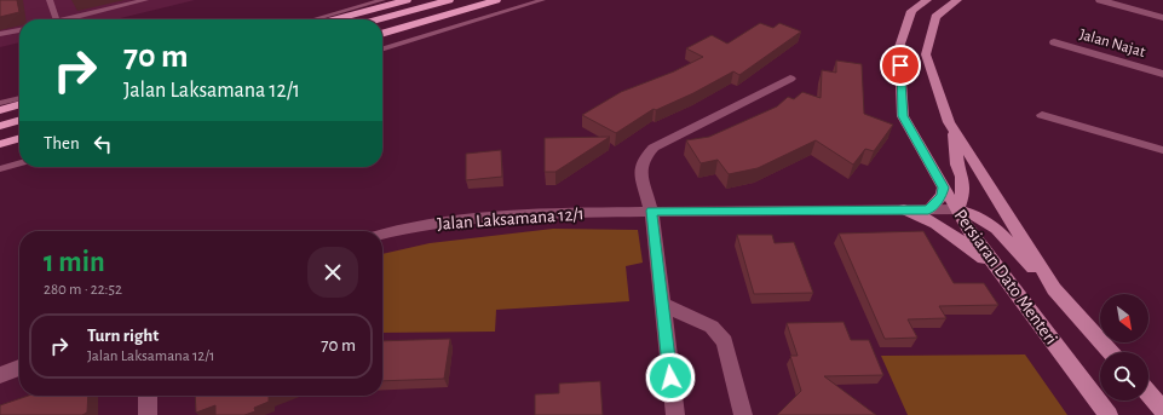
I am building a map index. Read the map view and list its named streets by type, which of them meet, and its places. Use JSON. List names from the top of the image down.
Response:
{
  "streets": {
    "main road": ["Persiaran Dato Menteri"],
    "street": ["Jalan Najat", "Jalan Laksamana 12/1"]
  },
  "crossings": [
    ["Jalan Laksamana 12/1", "Persiaran Dato Menteri"]
  ],
  "north": "bottom right",
  "page": {
    "turn": ["70 m", "Jalan Laksamana 12/1"],
    "then": "Then",
    "heading": ["1 min", "280 m · 22:52"],
    "list": [
      {
        "name": "Turn right",
        "note": "Jalan Laksamana 12/1",
        "value": "70 m"
      }
    ]
  }
}
